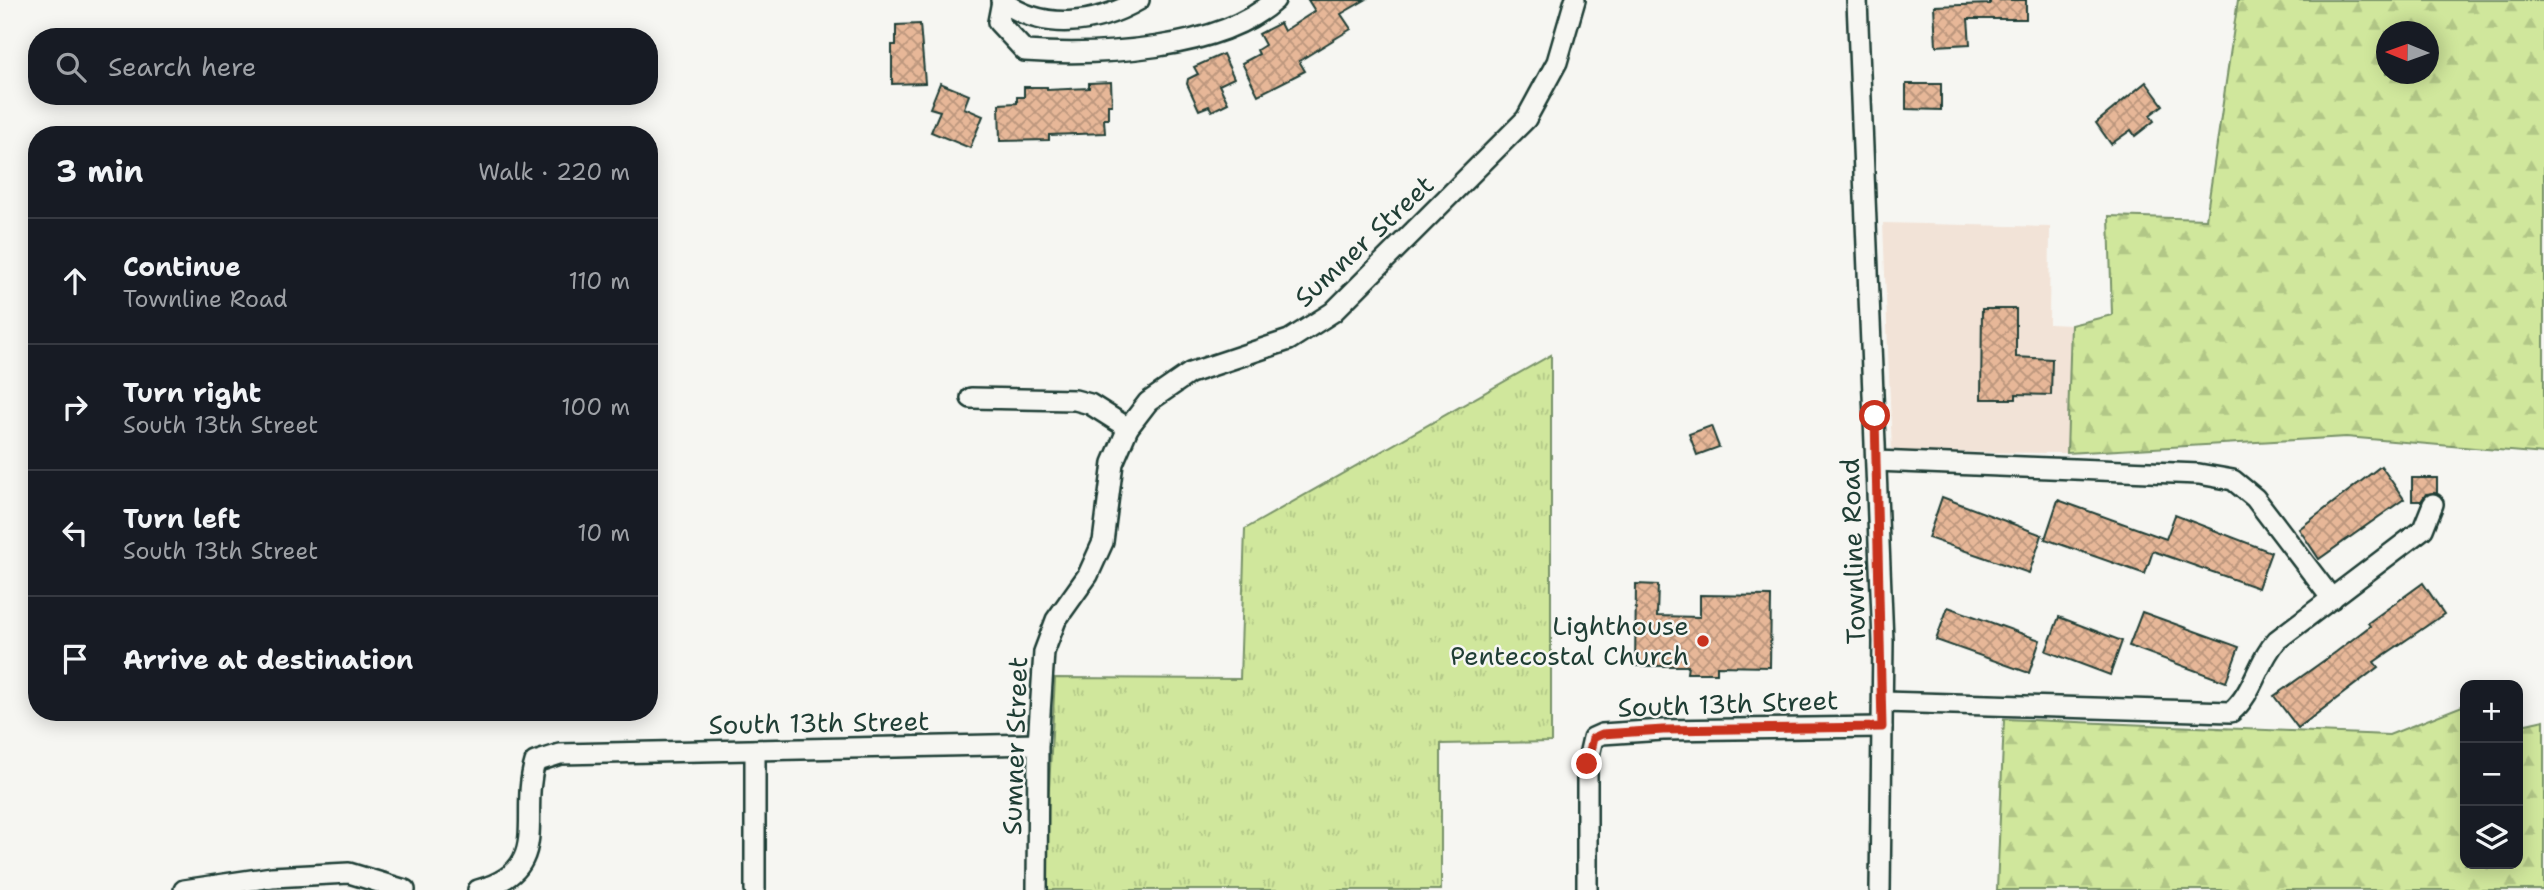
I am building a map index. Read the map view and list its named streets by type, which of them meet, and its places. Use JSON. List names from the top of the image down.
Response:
{
  "streets": {
    "street": ["Sumner Street", "Townline Road", "South 13th Street"]
  },
  "crossings": [
    ["Sumner Street", "South 13th Street"],
    ["Townline Road", "South 13th Street"]
  ],
  "places": ["Lighthouse Pentecostal Church"],
  "north": "left",
  "page": {
    "search": "Search here",
    "heading": ["3 min", "Walk · 220 m"],
    "list": [
      ["Continue", "Townline Road", "110 m"],
      ["Turn right", "South 13th Street", "100 m"],
      ["Turn left", "South 13th Street", "10 m"],
      "Arrive at destination"
    ],
    "map_buttons": ["+", "−"]
  }
}
